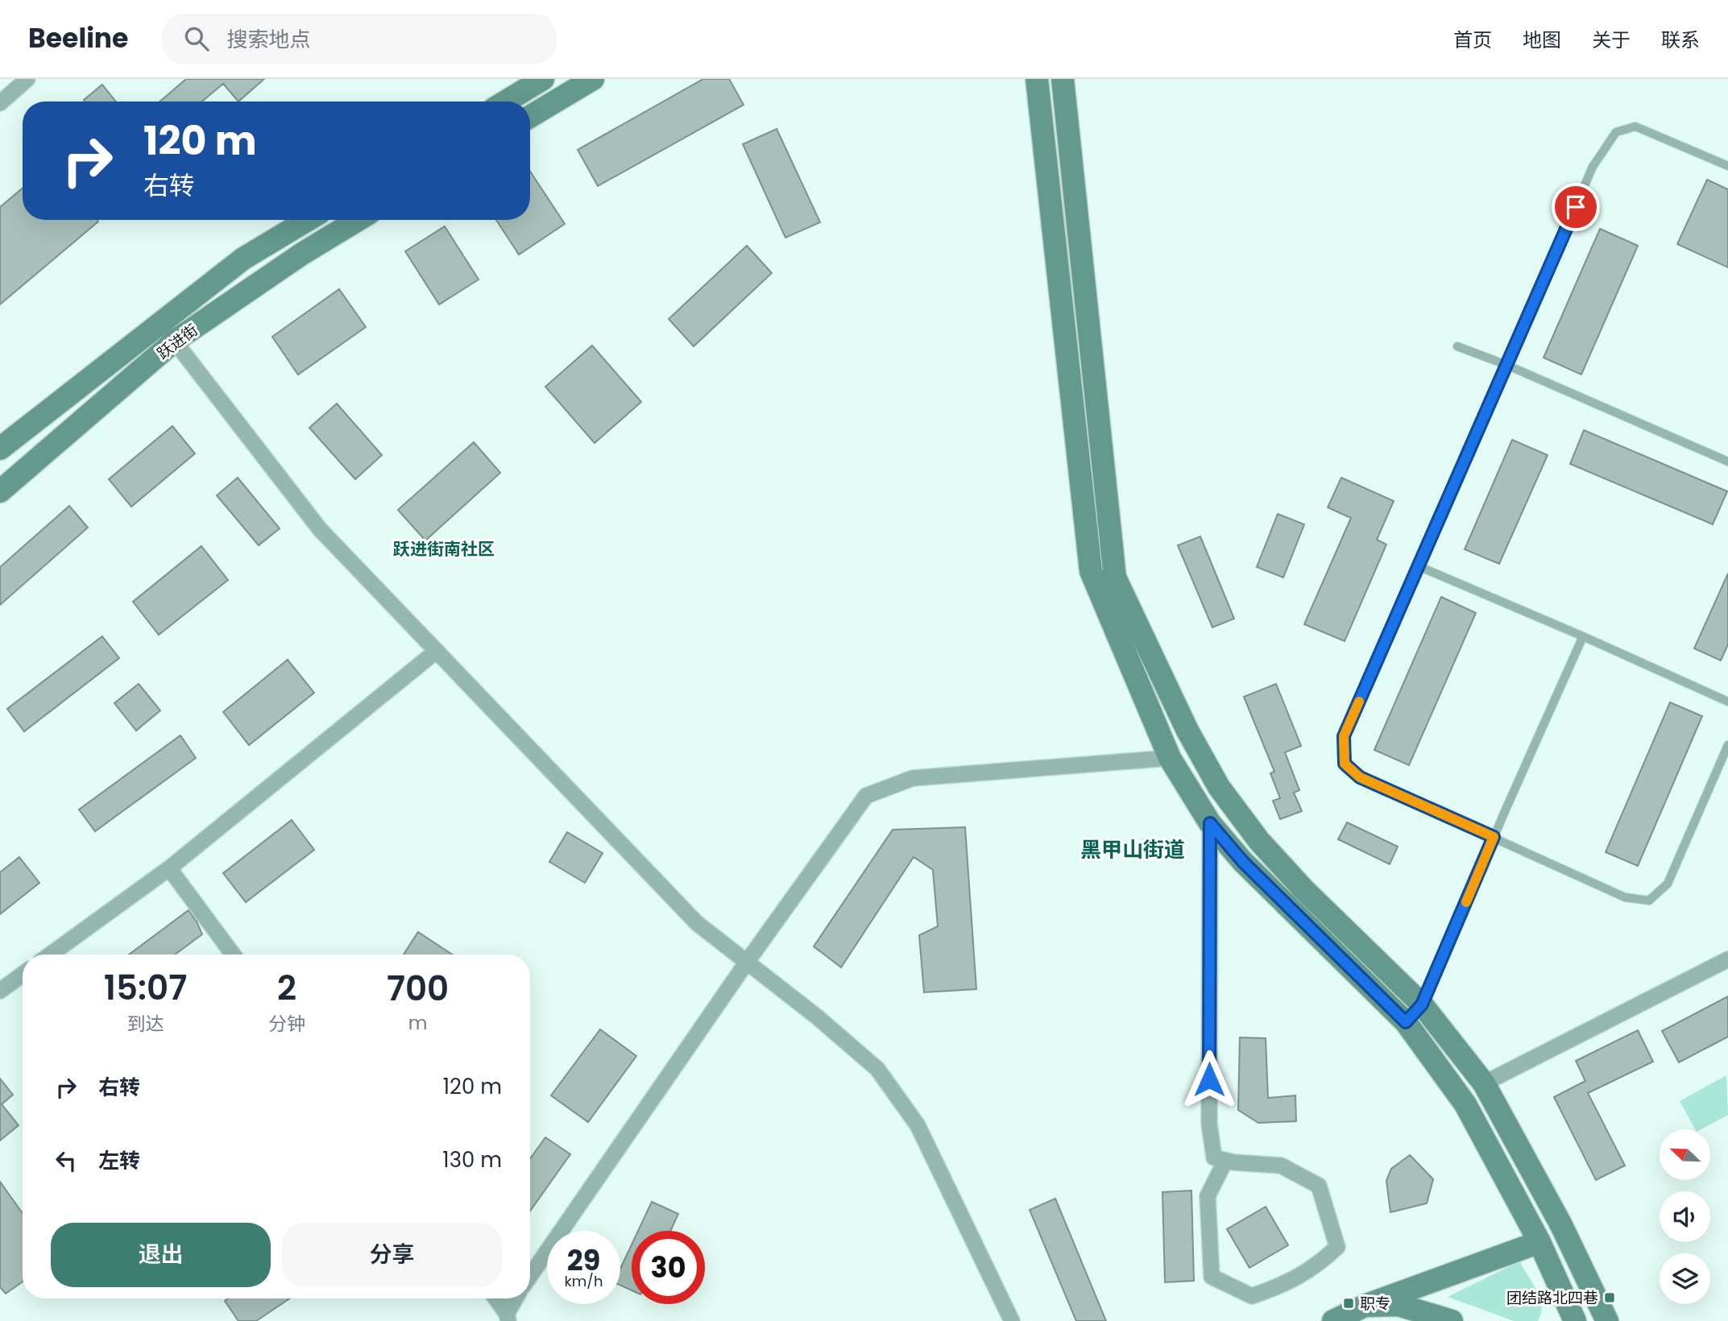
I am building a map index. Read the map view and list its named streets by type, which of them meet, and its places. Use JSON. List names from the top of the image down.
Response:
{
  "streets": {
    "street": ["跃进街"]
  },
  "districts": ["跃进街南社区", "黑甲山街道"],
  "places": {
    "transit": ["团结路北四巷", "职专"]
  },
  "north": "top left",
  "page": {
    "header": "Beeline",
    "search": "搜索地点",
    "nav": [
      "首页",
      "地图",
      "关于",
      "联系"
    ],
    "turn": ["120 m", "右转"],
    "eta": [
      "15:07",
      "到达",
      "2",
      "分钟",
      "700",
      "m"
    ],
    "list": [
      {
        "name": "右转",
        "value": "120 m"
      },
      {
        "name": "左转",
        "value": "130 m"
      }
    ],
    "buttons": ["退出", "分享"],
    "speed": "29 km/h",
    "limit": "30"
  }
}
